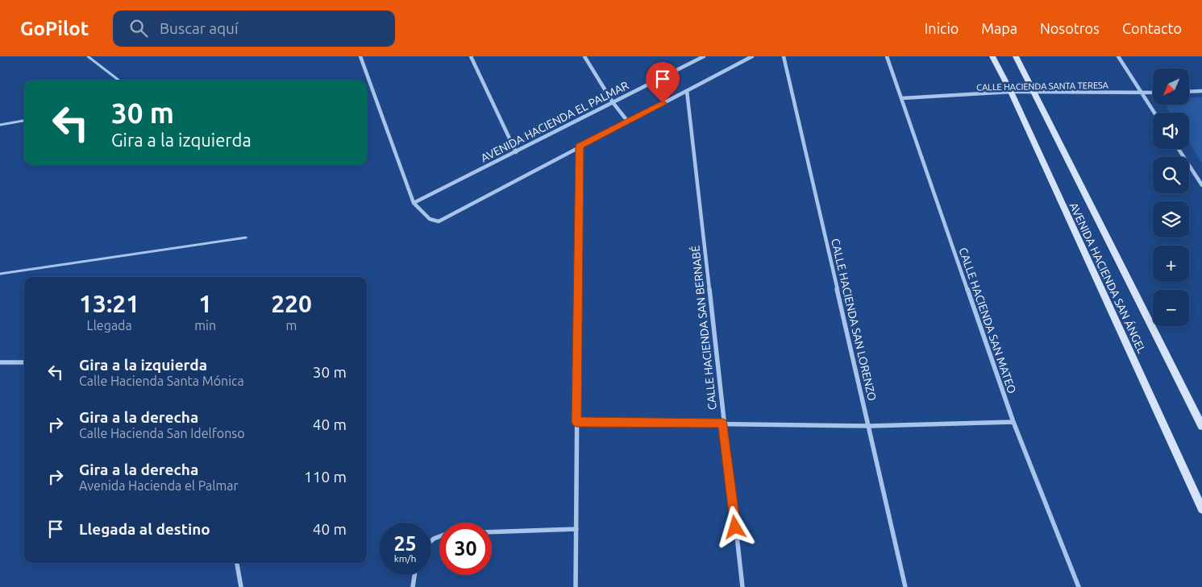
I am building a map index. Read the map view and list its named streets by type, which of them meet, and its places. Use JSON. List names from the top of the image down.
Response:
{
  "streets": {
    "street": [
      "CALLE HACIENDA SANTA TERESA",
      "AVENIDA HACIENDA EL PALMAR",
      "AVENIDA HACIENDA SAN ÁNGEL",
      "CALLE HACIENDA SAN LORENZO",
      "CALLE HACIENDA SAN MATEO",
      "CALLE HACIENDA SAN BERNABÉ"
    ]
  },
  "crossings": [
    ["CALLE HACIENDA SANTA TERESA", "AVENIDA HACIENDA SAN ÁNGEL"],
    ["CALLE HACIENDA SANTA TERESA", "CALLE HACIENDA SAN MATEO"]
  ],
  "north": "bottom left",
  "page": {
    "header": "GoPilot",
    "search": "Buscar aquí",
    "nav": [
      "Inicio",
      "Mapa",
      "Nosotros",
      "Contacto"
    ],
    "map_buttons": ["+", "−"],
    "turn": ["30 m", "Gira a la izquierda"],
    "eta": [
      "13:21",
      "Llegada",
      "1",
      "min",
      "220",
      "m"
    ],
    "list": [
      {
        "name": "Gira a la izquierda",
        "note": "Calle Hacienda Santa Mónica",
        "value": "30 m"
      },
      {
        "name": "Gira a la derecha",
        "note": "Calle Hacienda San Idelfonso",
        "value": "40 m"
      },
      {
        "name": "Gira a la derecha",
        "note": "Avenida Hacienda el Palmar",
        "value": "110 m"
      },
      {
        "name": "Llegada al destino",
        "value": "40 m"
      }
    ],
    "speed": "25 km/h",
    "limit": "30"
  }
}
